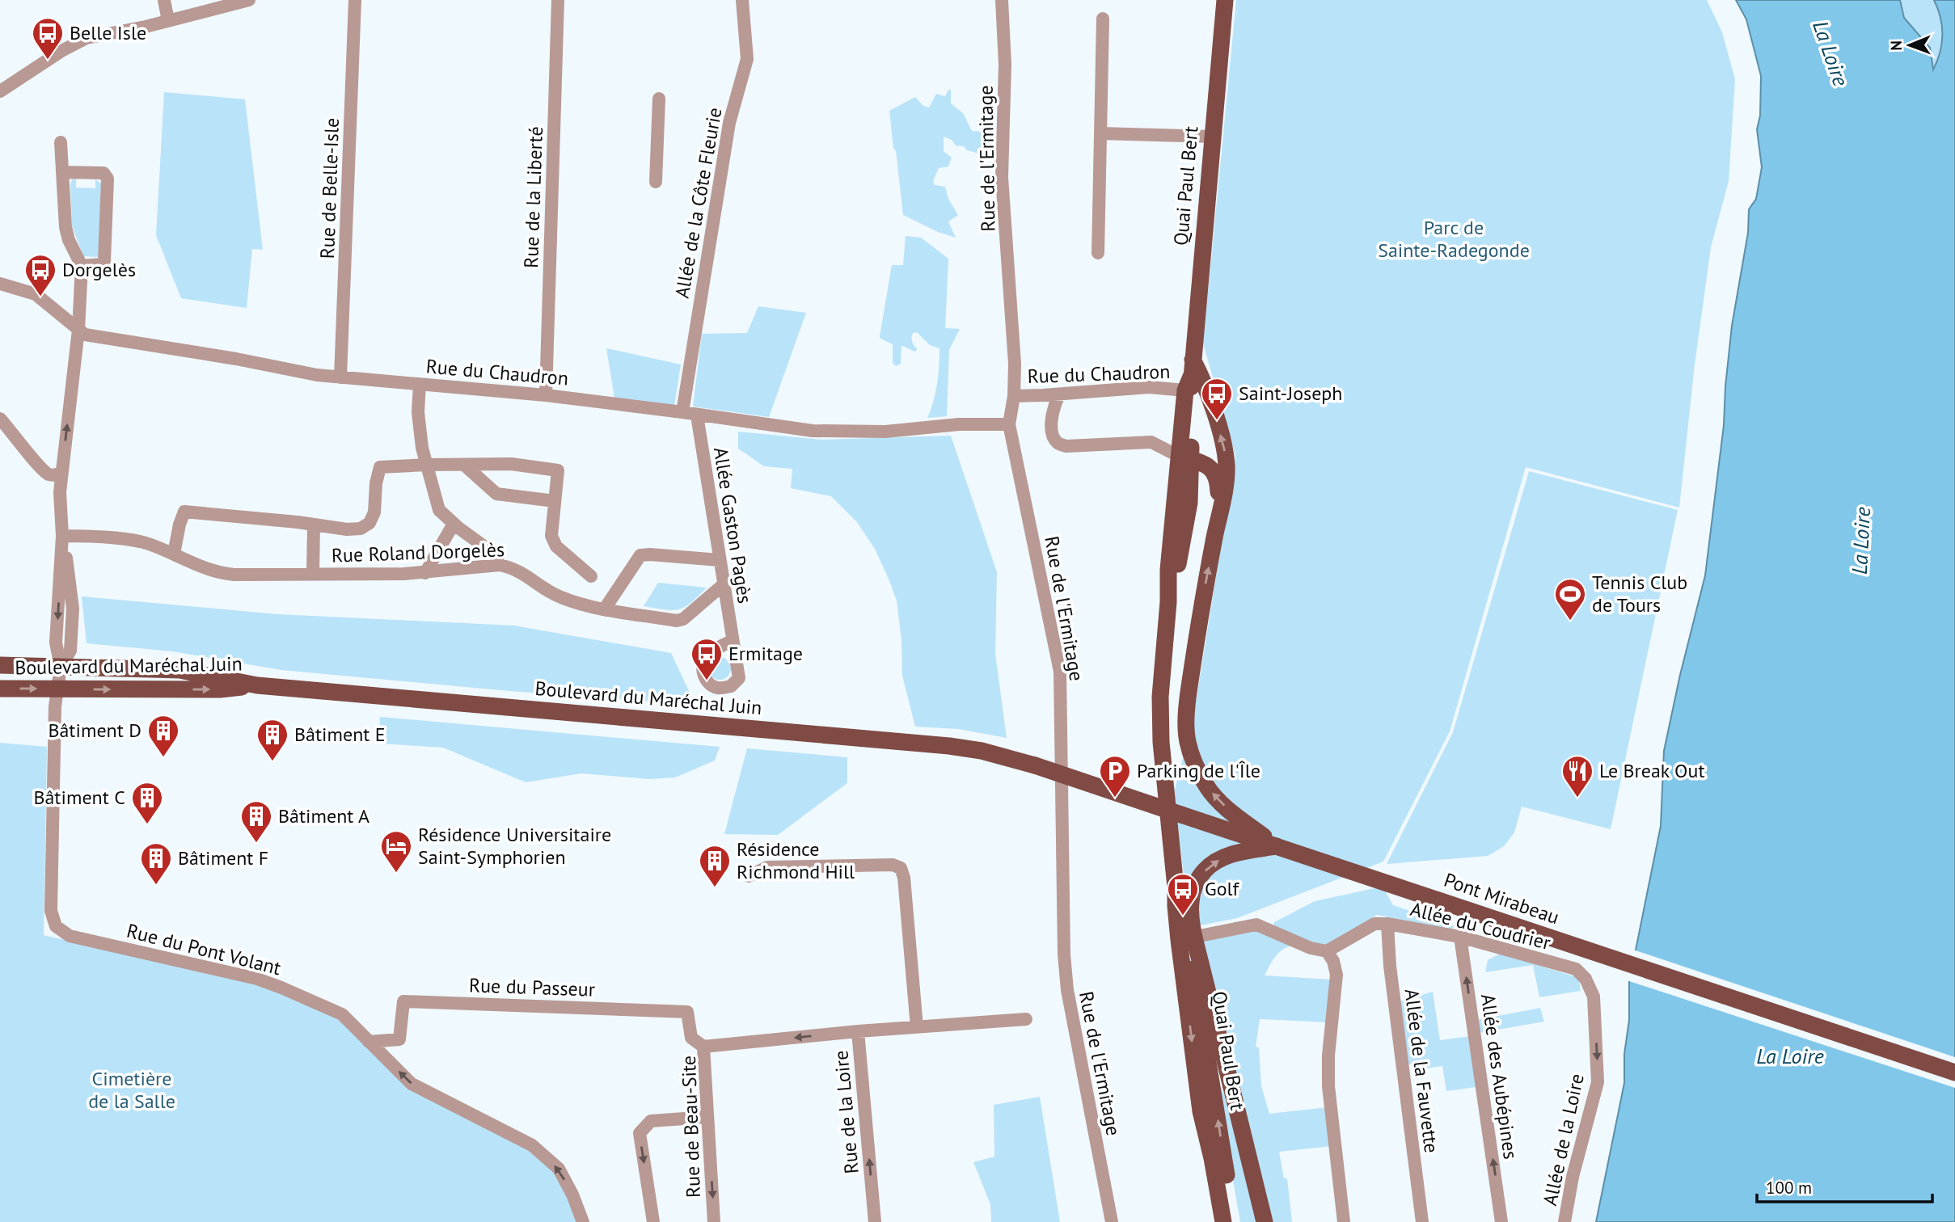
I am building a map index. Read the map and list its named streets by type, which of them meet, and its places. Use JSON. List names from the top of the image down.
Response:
{
  "streets": {
    "main road": ["Quai Paul Bert", "Boulevard du Maréchal Juin", "Pont Mirabeau"],
    "street": [
      "Rue de l'Ermitage",
      "Rue de Belle-Isle",
      "Rue de la Liberté",
      "Allée de la Côte Fleurie",
      "Rue du Chaudron",
      "Allée Gaston Pagès",
      "Rue Roland Dorgelès",
      "Allée du Coudrier",
      "Rue du Pont Volant",
      "Rue du Passeur",
      "Allée de la Fauvette",
      "Allée des Aubépines",
      "Rue de la Loire",
      "Rue de Beau-Site",
      "Allée de la Loire"
    ]
  },
  "crossings": [
    ["Rue de l'Ermitage", "Rue du Chaudron"],
    ["Quai Paul Bert", "Rue du Chaudron"],
    ["Rue de Belle-Isle", "Rue du Chaudron"],
    ["Rue de la Liberté", "Rue du Chaudron"],
    ["Allée de la Côte Fleurie", "Rue du Chaudron"],
    ["Rue du Chaudron", "Allée Gaston Pagès"],
    ["Rue du Chaudron", "Rue du Pont Volant"],
    ["Allée Gaston Pagès", "Rue Roland Dorgelès"],
    ["Rue Roland Dorgelès", "Rue du Pont Volant"],
    ["Boulevard du Maréchal Juin", "Pont Mirabeau"],
    ["Boulevard du Maréchal Juin", "Rue du Pont Volant"],
    ["Allée du Coudrier", "Allée de la Fauvette"],
    ["Allée du Coudrier", "Allée des Aubépines"],
    ["Allée du Coudrier", "Allée de la Loire"],
    ["Rue du Pont Volant", "Rue du Passeur"],
    ["Rue du Passeur", "Rue de Beau-Site"],
    ["Rue de la Loire", "Rue de Beau-Site"]
  ],
  "one_way": ["Allée des Aubépines", "Rue de la Loire", "Allée de la Loire"],
  "water": ["La Loire"],
  "parks": ["Parc de Sainte-Radegonde", "Cimetière de la Salle"],
  "places": {
    "bus stop": [
      "Belle Isle",
      "Dorgelès",
      "Saint-Joseph",
      "Ermitage",
      "Golf"
    ],
    "sports": ["Tennis Club de Tours"],
    "building": [
      "Bâtiment D",
      "Bâtiment E",
      "Bâtiment C",
      "Bâtiment A",
      "Bâtiment F",
      "Résidence Richmond Hill"
    ],
    "parking": ["Parking de l'Île"],
    "restaurant": ["Le Break Out"],
    "hotel": ["Résidence Universitaire Saint-Symphorien"]
  },
  "scale_bar": "100 m",
  "north": "left"
}
